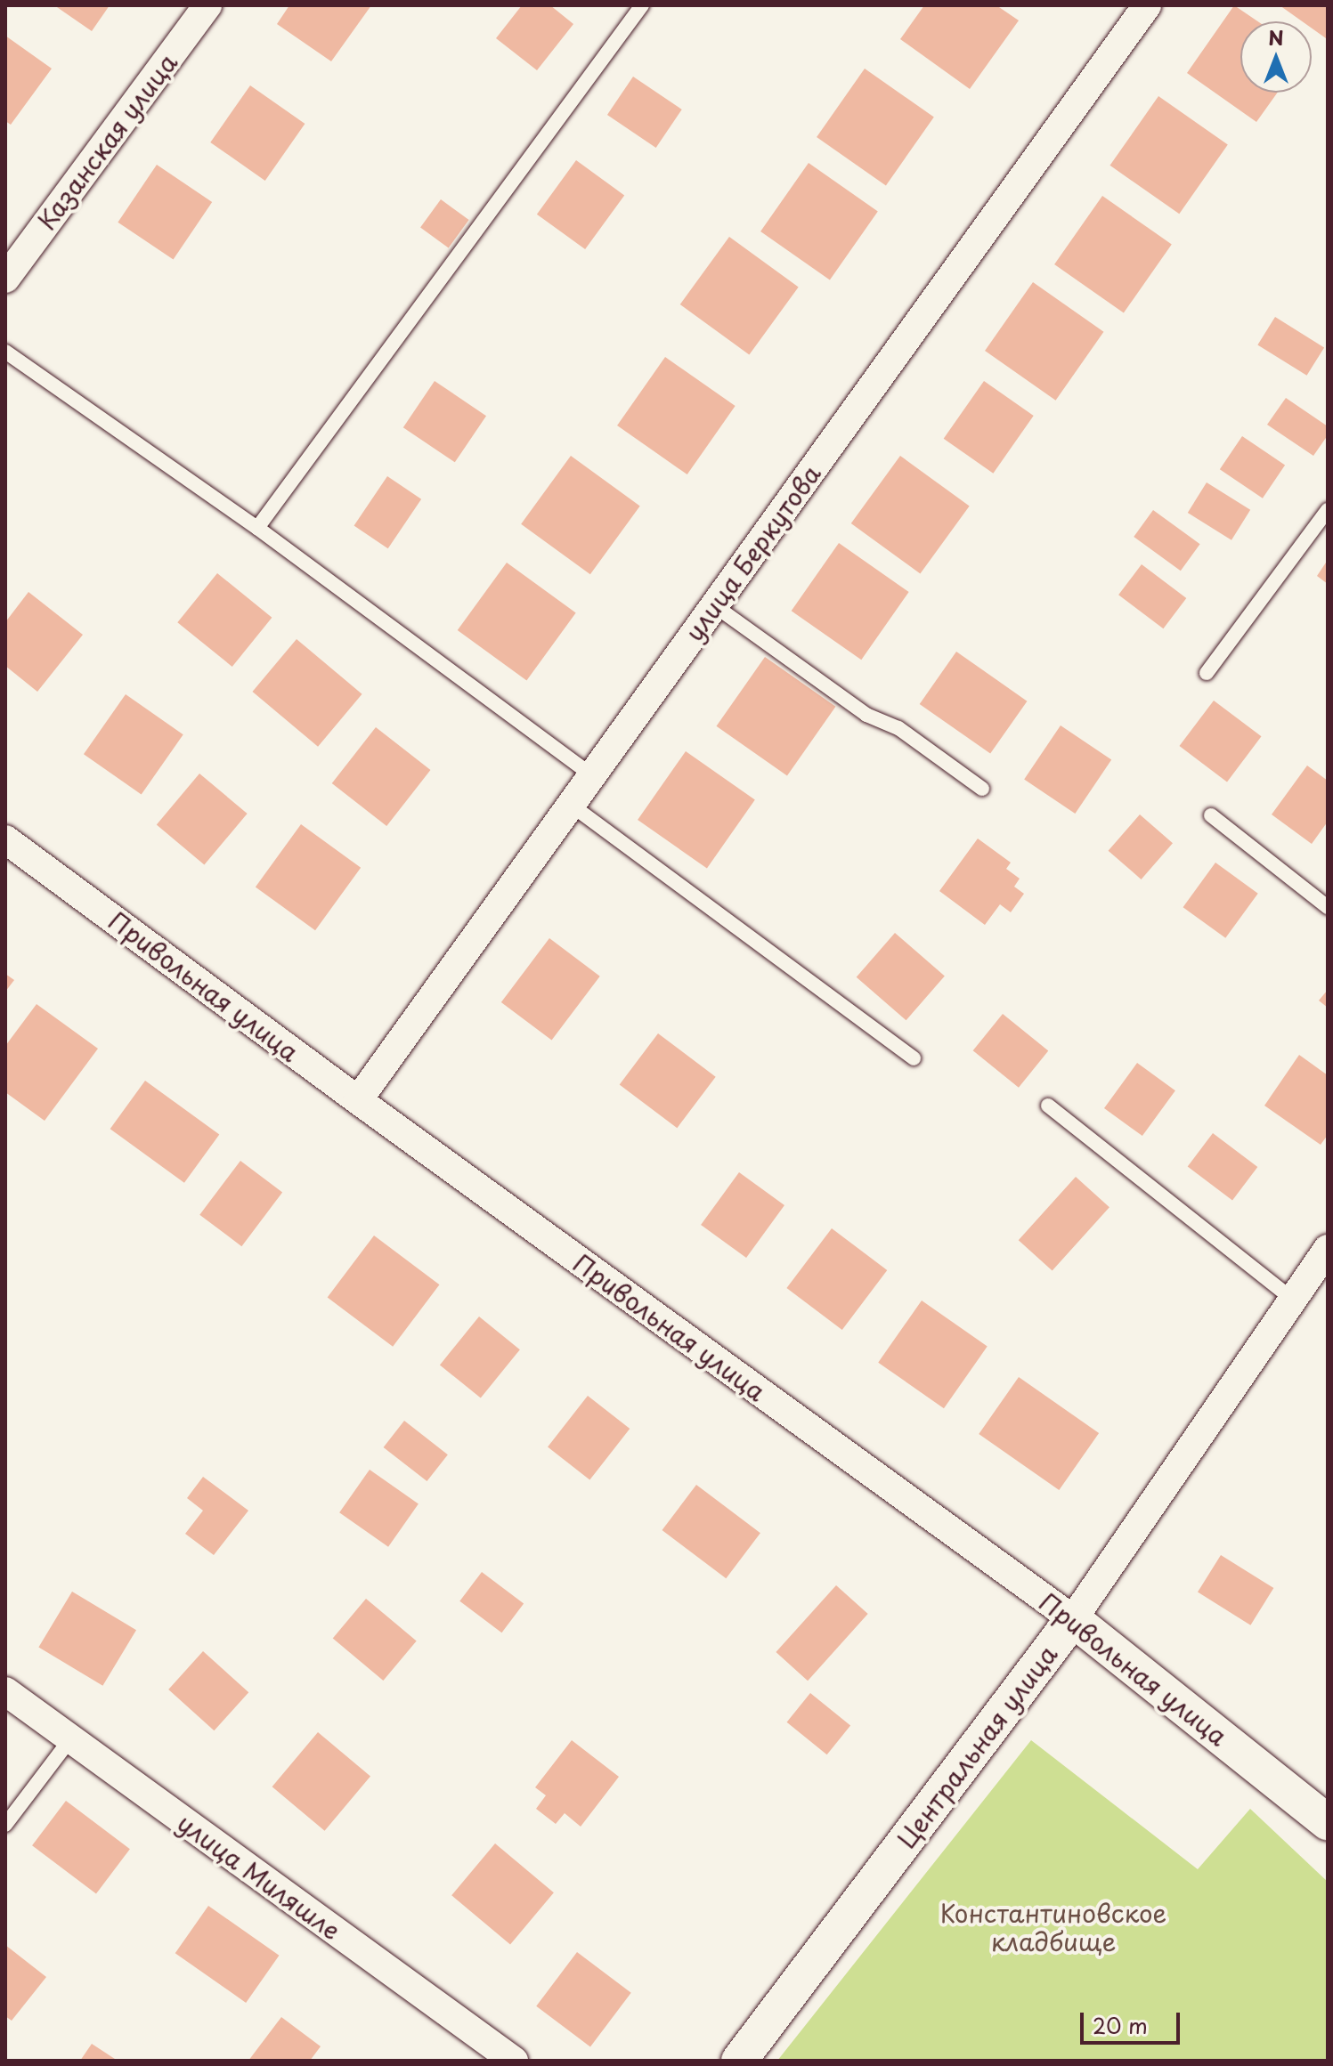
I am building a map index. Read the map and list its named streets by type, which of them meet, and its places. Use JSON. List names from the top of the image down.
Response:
{
  "streets": {
    "street": [
      "Казанская улица",
      "улица Беркутова",
      "Привольная улица",
      "Центральная улица",
      "улица Миляшле"
    ]
  },
  "crossings": [
    ["улица Беркутова", "Привольная улица"],
    ["Привольная улица", "Центральная улица"]
  ],
  "parks": ["Константиновское кладбище"],
  "scale_bar": "20 m",
  "north": "top"
}
